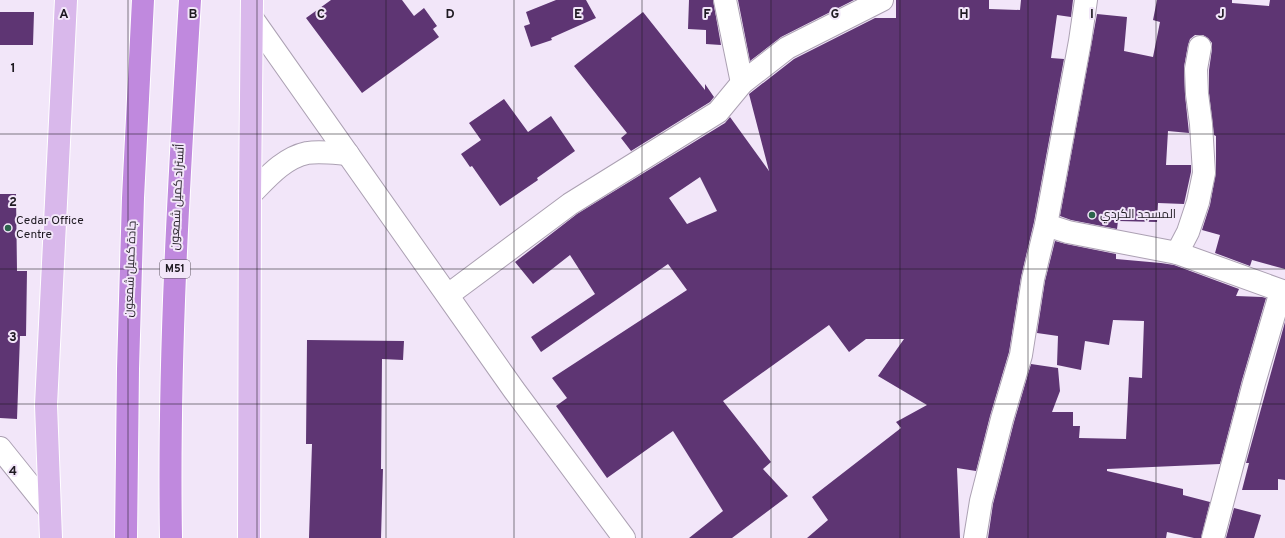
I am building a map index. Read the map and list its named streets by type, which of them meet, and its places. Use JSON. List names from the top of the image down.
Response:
{
  "streets": {
    "highway": ["أتستراد كميل شمعون", "جادة كميل شمعون", "M51"]
  },
  "places": ["المسجد الكردي", "Cedar Office Centre"],
  "grid": {
    "columns": [
      "A",
      "B",
      "C",
      "D",
      "E",
      "F",
      "G",
      "H",
      "I",
      "J"
    ],
    "rows": [
      "1",
      "2",
      "3",
      "4"
    ]
  }
}
